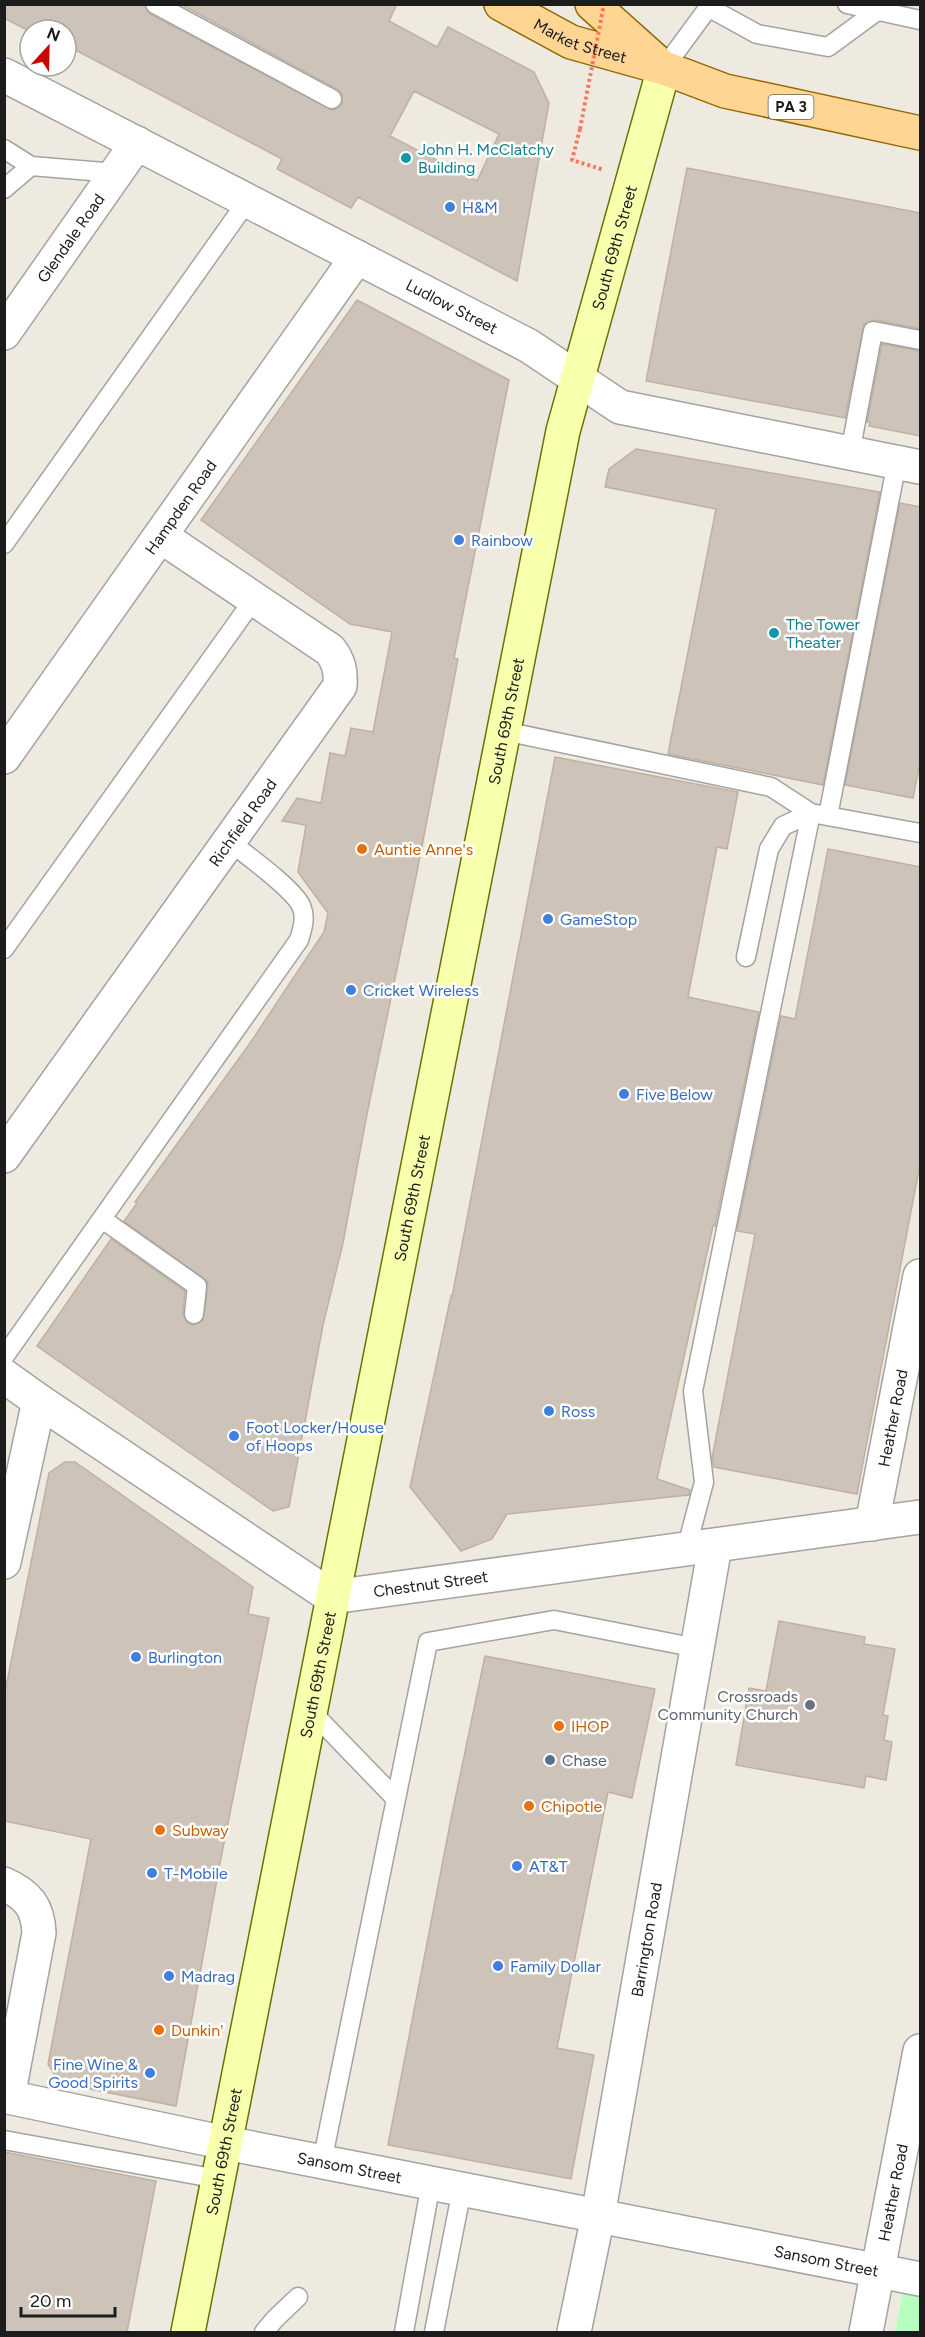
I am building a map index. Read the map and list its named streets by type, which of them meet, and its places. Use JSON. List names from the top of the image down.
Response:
{
  "streets": {
    "main road": ["Market Street", "PA 3", "South 69th Street"],
    "street": [
      "Glendale Road",
      "Ludlow Street",
      "Hampden Road",
      "Richfield Road",
      "Heather Road",
      "Chestnut Street",
      "Barrington Road",
      "Sansom Street"
    ]
  },
  "crossings": [
    ["Market Street", "South 69th Street"],
    ["Glendale Road", "Ludlow Street"],
    ["South 69th Street", "Ludlow Street"],
    ["South 69th Street", "Chestnut Street"],
    ["South 69th Street", "Sansom Street"],
    ["Ludlow Street", "Hampden Road"],
    ["Hampden Road", "Richfield Road"],
    ["Heather Road", "Chestnut Street"],
    ["Heather Road", "Sansom Street"],
    ["Chestnut Street", "Barrington Road"],
    ["Barrington Road", "Sansom Street"]
  ],
  "places": [
    "John H. McClatchy Building",
    "H&M",
    "Rainbow",
    "The Tower Theater",
    "Auntie Anne's",
    "GameStop",
    "Cricket Wireless",
    "Five Below",
    "Ross",
    "Foot Locker/House of Hoops",
    "Burlington",
    "Crossroads Community Church",
    "IHOP",
    "Chase",
    "Chipotle",
    "Subway",
    "AT&T",
    "T-Mobile",
    "Family Dollar",
    "Madrag",
    "Dunkin'",
    "Fine Wine & Good Spirits"
  ],
  "scale_bar": "20 m",
  "north": "top"
}
